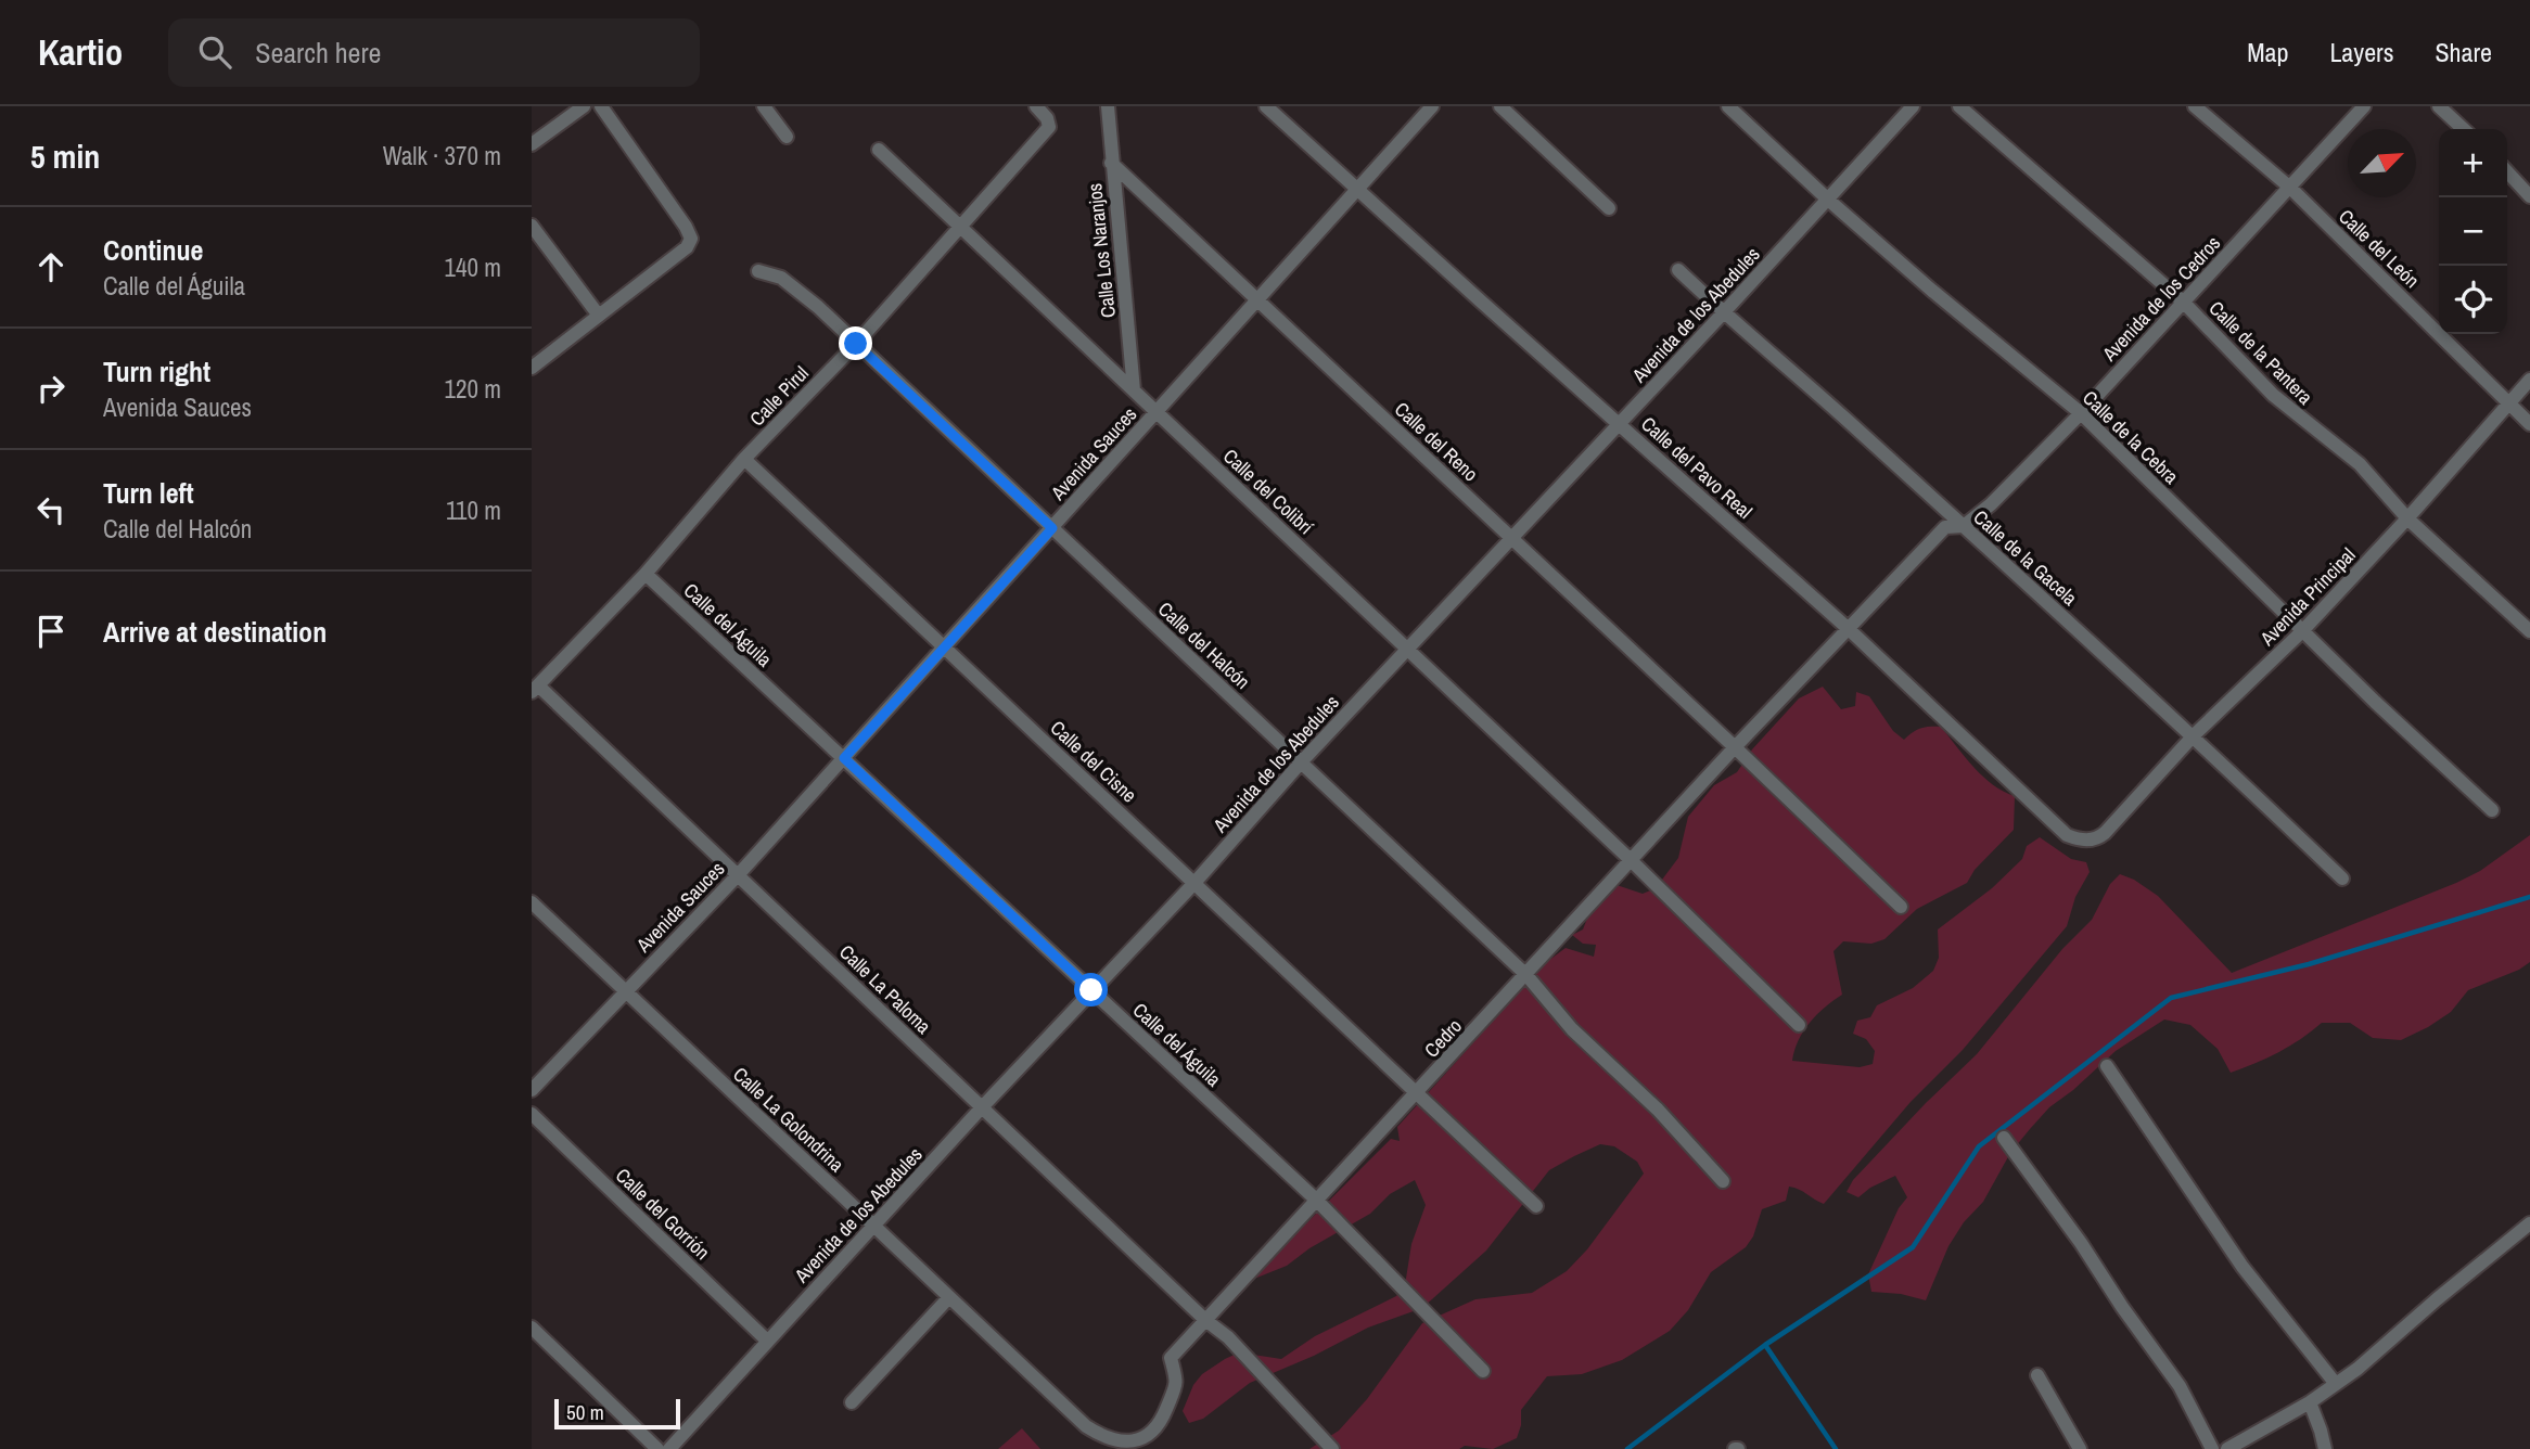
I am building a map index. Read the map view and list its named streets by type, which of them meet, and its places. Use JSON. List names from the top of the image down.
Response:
{
  "streets": {
    "street": [
      "Calle del León",
      "Calle Los Naranjos",
      "Avenida de los Cedros",
      "Avenida de los Abedules",
      "Calle de la Pantera",
      "Calle Pirul",
      "Calle de la Cebra",
      "Calle del Reno",
      "Avenida Sauces",
      "Calle del Pavo Real",
      "Calle del Colibrí",
      "Calle de la Gacela",
      "Avenida Principal",
      "Calle del Águila",
      "Calle del Halcón",
      "Calle del Cisne",
      "Calle La Paloma",
      "Cedro",
      "Calle La Golondrina",
      "Calle del Gorrión"
    ]
  },
  "crossings": [
    ["Calle del León", "Avenida de los Cedros"],
    ["Calle del León", "Avenida Principal"],
    ["Calle Los Naranjos", "Calle del Reno"],
    ["Calle Los Naranjos", "Calle del Colibrí"],
    ["Avenida de los Cedros", "Calle de la Pantera"],
    ["Avenida de los Cedros", "Calle de la Cebra"],
    ["Avenida de los Cedros", "Calle del Pavo Real"],
    ["Avenida de los Cedros", "Calle de la Gacela"],
    ["Avenida de los Cedros", "Cedro"],
    ["Avenida de los Abedules", "Calle de la Cebra"],
    ["Avenida de los Abedules", "Calle del Reno"],
    ["Avenida de los Abedules", "Calle del Pavo Real"],
    ["Avenida de los Abedules", "Calle del Colibrí"],
    ["Avenida de los Abedules", "Calle de la Gacela"],
    ["Avenida de los Abedules", "Calle del Águila"],
    ["Avenida de los Abedules", "Calle del Halcón"],
    ["Avenida de los Abedules", "Calle del Cisne"],
    ["Avenida de los Abedules", "Calle La Paloma"],
    ["Avenida de los Abedules", "Calle La Golondrina"],
    ["Avenida de los Abedules", "Calle del Gorrión"],
    ["Calle de la Pantera", "Avenida Principal"],
    ["Calle Pirul", "Calle del Colibrí"],
    ["Calle Pirul", "Calle del Águila"],
    ["Calle Pirul", "Calle del Halcón"],
    ["Calle Pirul", "Calle del Cisne"],
    ["Calle Pirul", "Calle La Paloma"],
    ["Calle de la Cebra", "Avenida Principal"],
    ["Calle del Reno", "Avenida Sauces"],
    ["Calle del Reno", "Cedro"],
    ["Avenida Sauces", "Calle del Pavo Real"],
    ["Avenida Sauces", "Calle del Colibrí"],
    ["Avenida Sauces", "Calle del Águila"],
    ["Avenida Sauces", "Calle del Halcón"],
    ["Avenida Sauces", "Calle del Cisne"],
    ["Avenida Sauces", "Calle La Paloma"],
    ["Avenida Sauces", "Calle La Golondrina"],
    ["Calle del Pavo Real", "Avenida Principal"],
    ["Calle del Pavo Real", "Cedro"],
    ["Calle del Colibrí", "Cedro"],
    ["Calle de la Gacela", "Avenida Principal"],
    ["Calle del Águila", "Cedro"],
    ["Calle del Halcón", "Cedro"],
    ["Calle del Cisne", "Cedro"],
    ["Calle La Paloma", "Cedro"],
    ["Cedro", "Calle La Golondrina"]
  ],
  "scale_bar": "50 m",
  "north": "top right",
  "page": {
    "header": "Kartio",
    "search": "Search here",
    "nav": ["Map", "Layers", "Share"],
    "heading": ["5 min", "Walk · 370 m"],
    "map_buttons": ["+", "−"],
    "list": [
      ["Continue", "Calle del Águila", "140 m"],
      ["Turn right", "Avenida Sauces", "120 m"],
      ["Turn left", "Calle del Halcón", "110 m"],
      "Arrive at destination"
    ],
    "scale": "50 m"
  }
}
